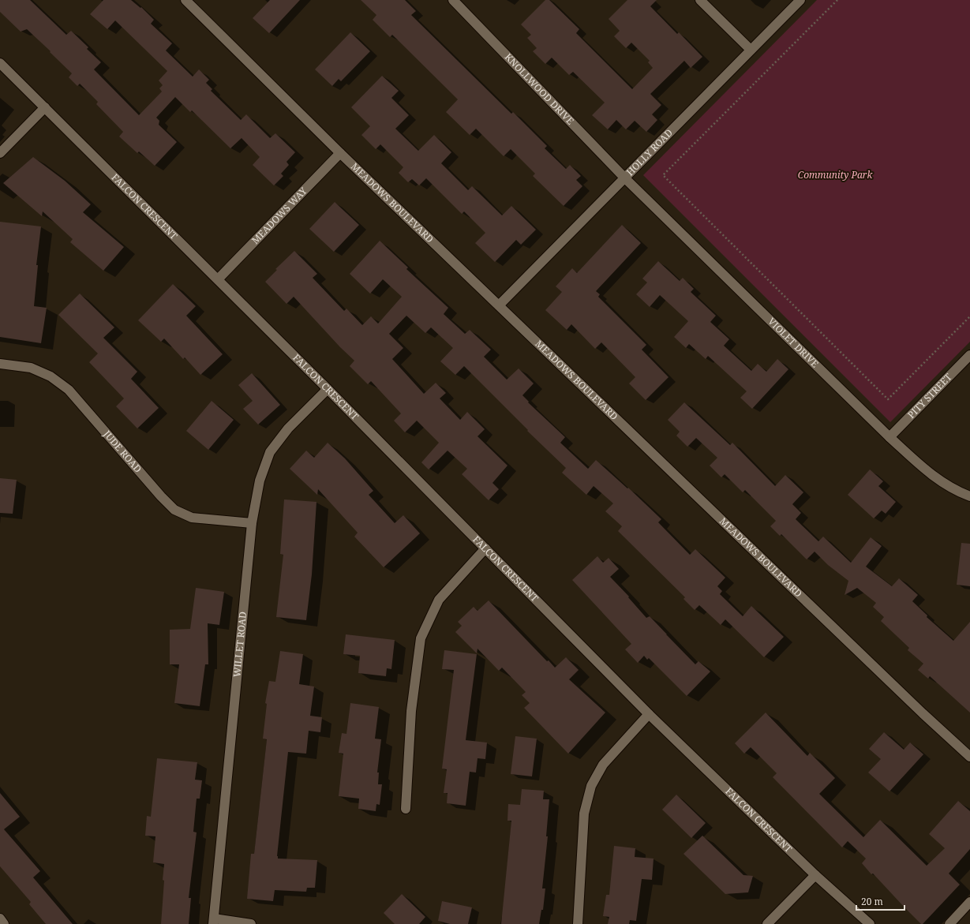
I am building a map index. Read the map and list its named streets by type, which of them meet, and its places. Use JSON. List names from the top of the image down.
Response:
{
  "streets": {
    "street": [
      "KNOLLWOOD DRIVE",
      "HOLLY ROAD",
      "MEADOWS BOULEVARD",
      "FALCON CRESCENT",
      "MEADOWS WAY",
      "VIOLET DRIVE",
      "PITY STREET",
      "JUDE ROAD",
      "WILLET ROAD"
    ]
  },
  "crossings": [
    ["KNOLLWOOD DRIVE", "HOLLY ROAD"],
    ["KNOLLWOOD DRIVE", "VIOLET DRIVE"],
    ["HOLLY ROAD", "MEADOWS BOULEVARD"],
    ["HOLLY ROAD", "VIOLET DRIVE"],
    ["MEADOWS BOULEVARD", "MEADOWS WAY"],
    ["FALCON CRESCENT", "MEADOWS WAY"],
    ["FALCON CRESCENT", "WILLET ROAD"],
    ["VIOLET DRIVE", "PITY STREET"],
    ["JUDE ROAD", "WILLET ROAD"]
  ],
  "parks": ["Community Park"],
  "scale_bar": "20 m"
}
